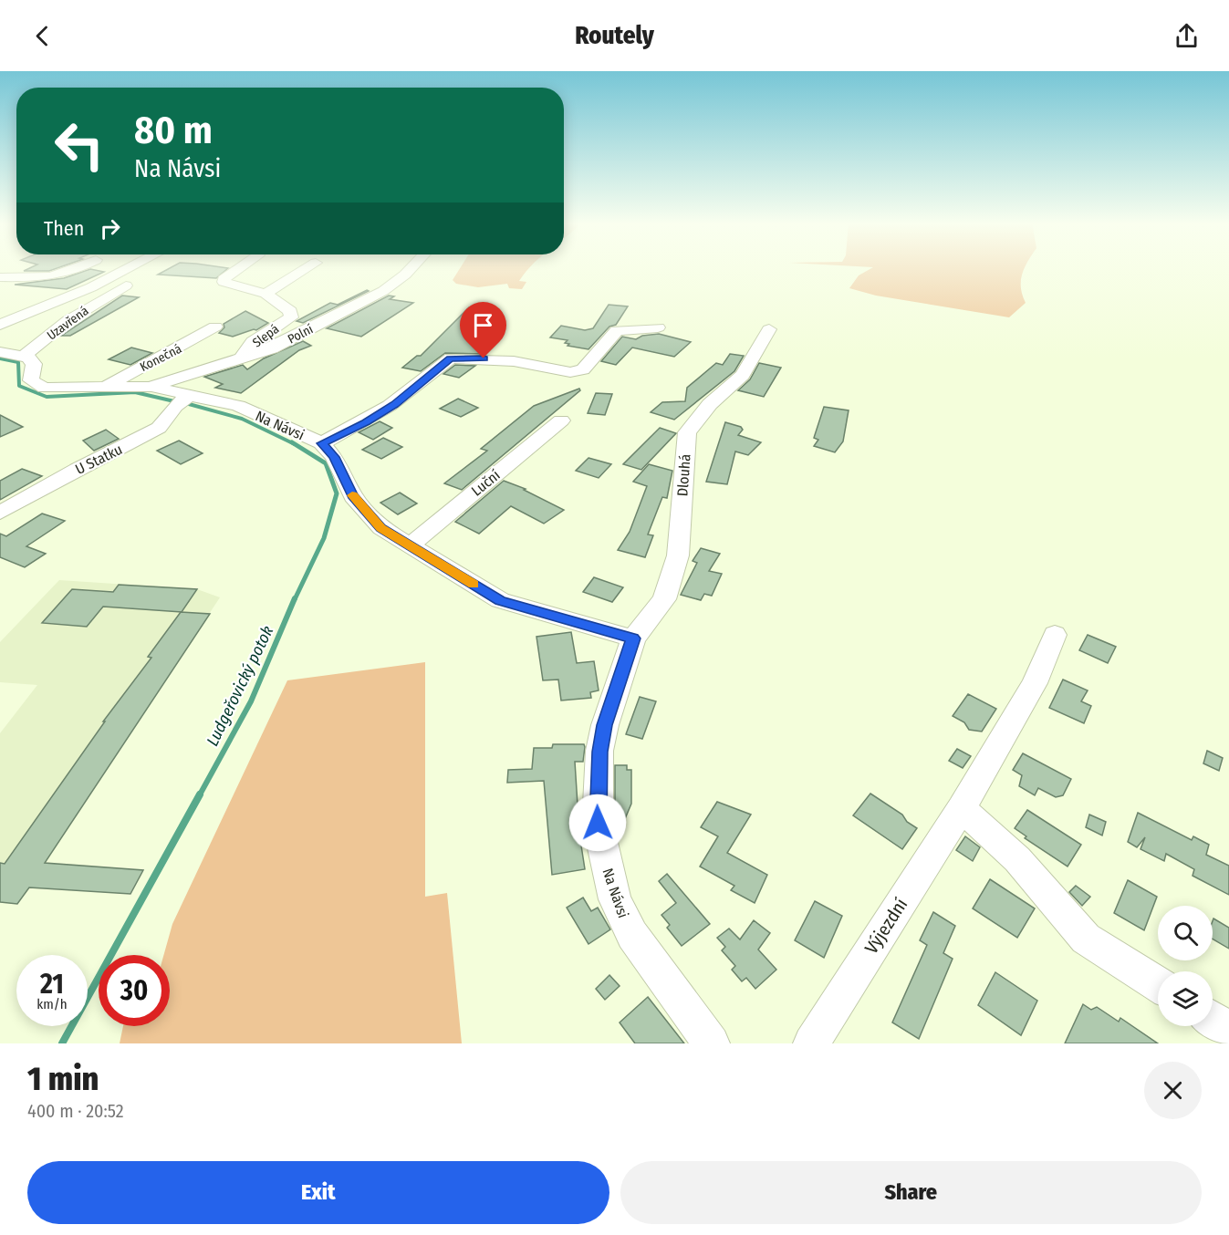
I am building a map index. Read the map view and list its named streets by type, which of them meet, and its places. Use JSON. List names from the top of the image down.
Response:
{
  "streets": {
    "street": [
      "Uzavřená",
      "Polní",
      "Slepá",
      "Konečná",
      "Na Návsi",
      "U Statku",
      "Dlouhá",
      "Luční",
      "Výjezdní"
    ]
  },
  "crossings": [
    ["Uzavřená", "Na Návsi"],
    ["Polní", "Slepá"],
    ["Polní", "Na Návsi"],
    ["Konečná", "Na Návsi"],
    ["Na Návsi", "U Statku"],
    ["Na Návsi", "Dlouhá"],
    ["Na Návsi", "Luční"]
  ],
  "water": ["Ludgeřovický potok"],
  "page": {
    "header": "Routely",
    "turn": ["80 m", "Na Návsi"],
    "then": "Then",
    "speed": "21 km/h",
    "limit": "30",
    "heading": ["1 min", "400 m · 20:52"],
    "buttons": ["Exit", "Share"]
  }
}
